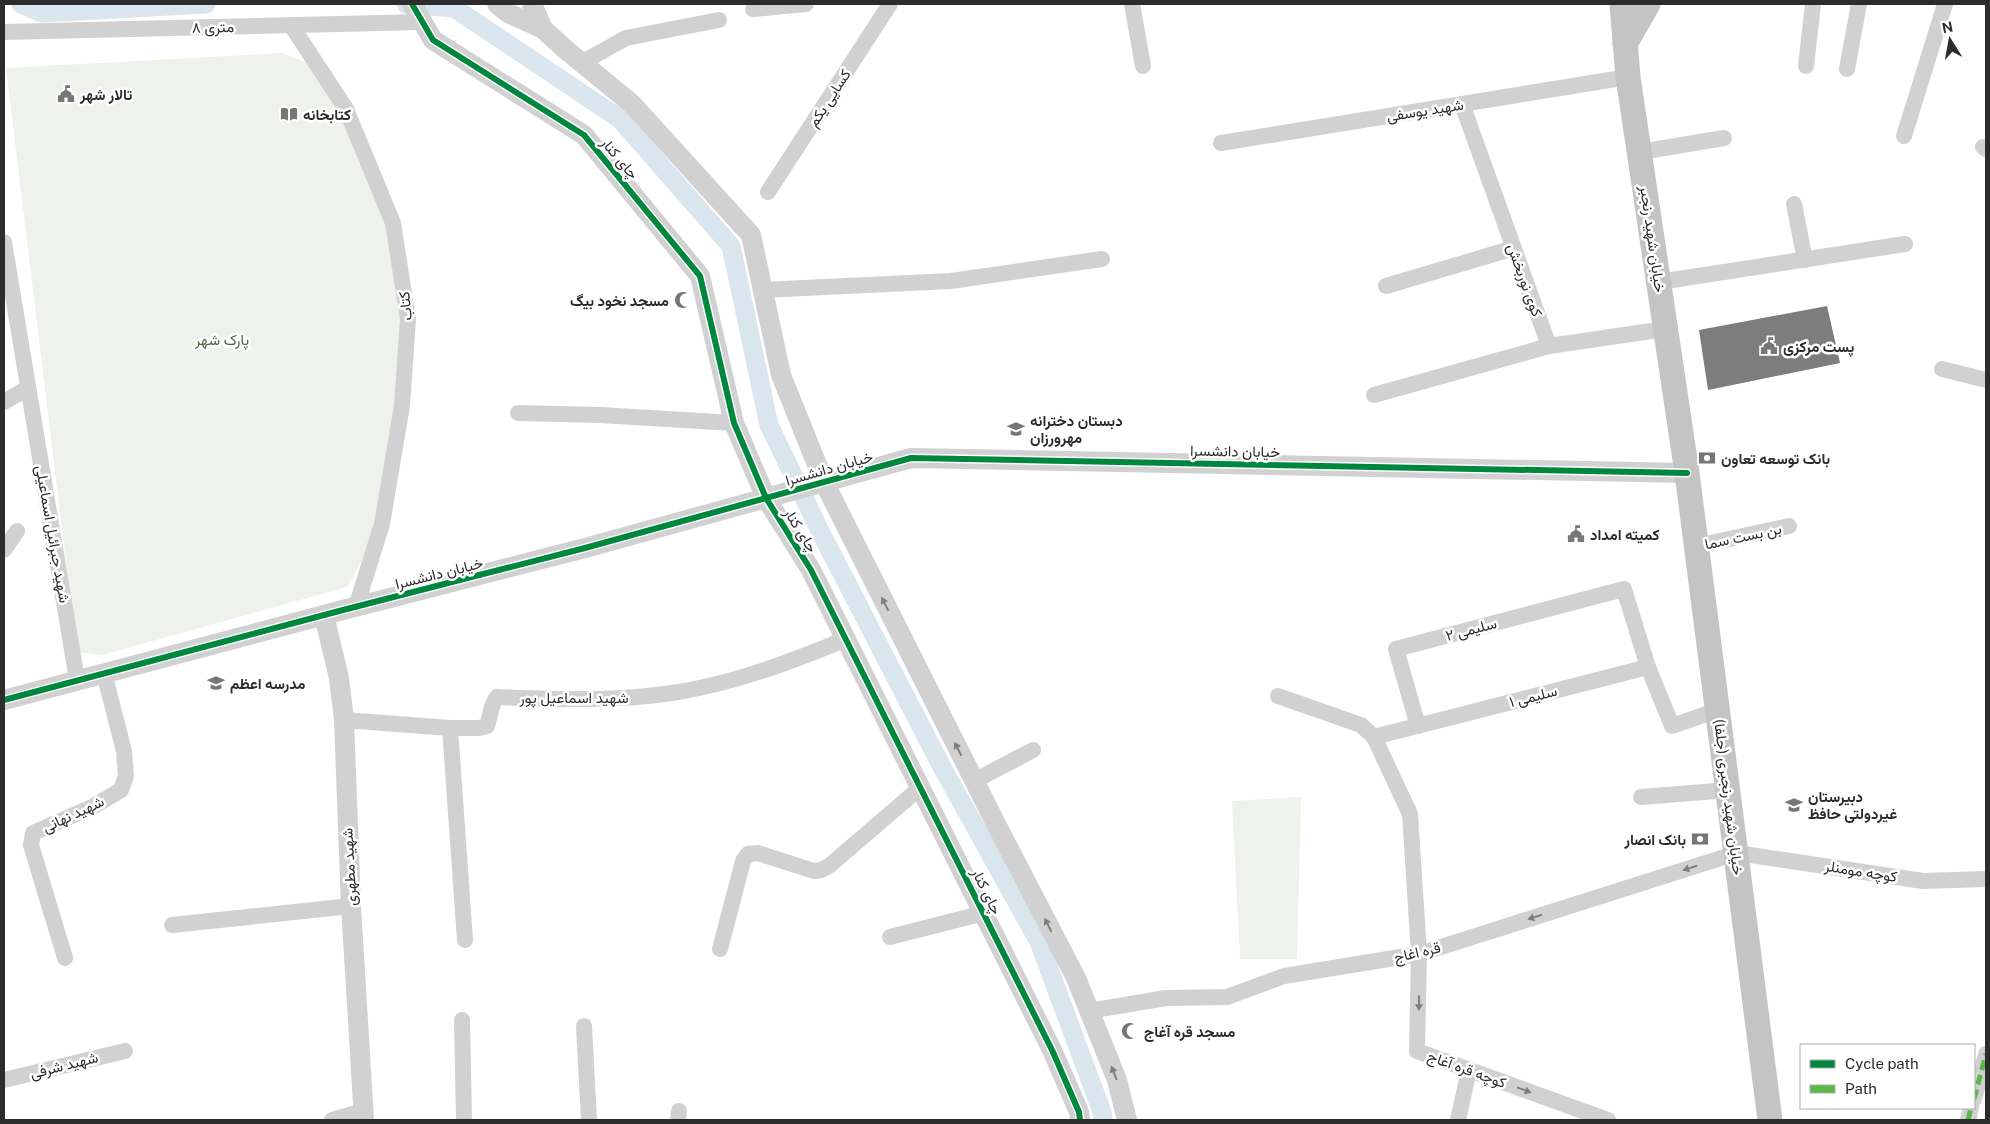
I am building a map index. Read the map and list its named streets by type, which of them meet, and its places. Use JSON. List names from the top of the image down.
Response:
{
  "streets": {
    "main road": ["خیابان شهید رنجبر", "خیابان شهید رنجبری (جلفا)"],
    "street": [
      "۸ متری",
      "کسایی یکم",
      "شهید یوسفی",
      "چای کنار",
      "کوی نوربخش",
      "کتاب",
      "خیابان دانشسرا",
      "شهید جبرائیل اسماعیلی",
      "بن بست سما",
      "سلیمی ۲",
      "سلیمی ۱",
      "شهید اسماعیل پور",
      "شهید نهانی",
      "شهید مطهری",
      "کوچه مومنلر",
      "قره اغاج",
      "شهید شرفی",
      "کوچه قره آغاج"
    ]
  },
  "crossings": [
    ["۸ متری", "چای کنار"],
    ["۸ متری", "کتاب"],
    ["شهید یوسفی", "خیابان شهید رنجبر"],
    ["شهید یوسفی", "کوی نوربخش"],
    ["چای کنار", "خیابان دانشسرا"],
    ["چای کنار", "شهید اسماعیل پور"],
    ["خیابان شهید رنجبر", "خیابان دانشسرا"],
    ["خیابان شهید رنجبر", "خیابان شهید رنجبری (جلفا)"],
    ["کتاب", "خیابان دانشسرا"],
    ["خیابان دانشسرا", "شهید جبرائیل اسماعیلی"],
    ["خیابان دانشسرا", "خیابان شهید رنجبری (جلفا)"],
    ["خیابان دانشسرا", "شهید نهانی"],
    ["خیابان دانشسرا", "شهید مطهری"],
    ["بن بست سما", "خیابان شهید رنجبری (جلفا)"],
    ["سلیمی ۲", "سلیمی ۱"],
    ["شهید اسماعیل پور", "شهید مطهری"],
    ["خیابان شهید رنجبری (جلفا)", "کوچه مومنلر"],
    ["خیابان شهید رنجبری (جلفا)", "قره اغاج"],
    ["کوچه مومنلر", "قره اغاج"],
    ["قره اغاج", "کوچه قره آغاج"]
  ],
  "one_way": ["قره اغاج", "کوچه قره آغاج"],
  "parks": ["پارک شهر"],
  "places": {
    "public building": ["تالار شهر", "پست مرکزی", "کمیته امداد"],
    "library": ["کتابخانه"],
    "mosque": ["مسجد نخود‌ بیگ", "مسجد قره آغاج"],
    "school or university": ["دبستان دخترانه مهرورزان", "مدرسه اعظم", "دبیرستان غیردولتی حافظ"],
    "bank": ["بانک توسعه تعاون", "بانک انصار"]
  },
  "legend": ["Cycle path", "Path"],
  "north": "top"
}
